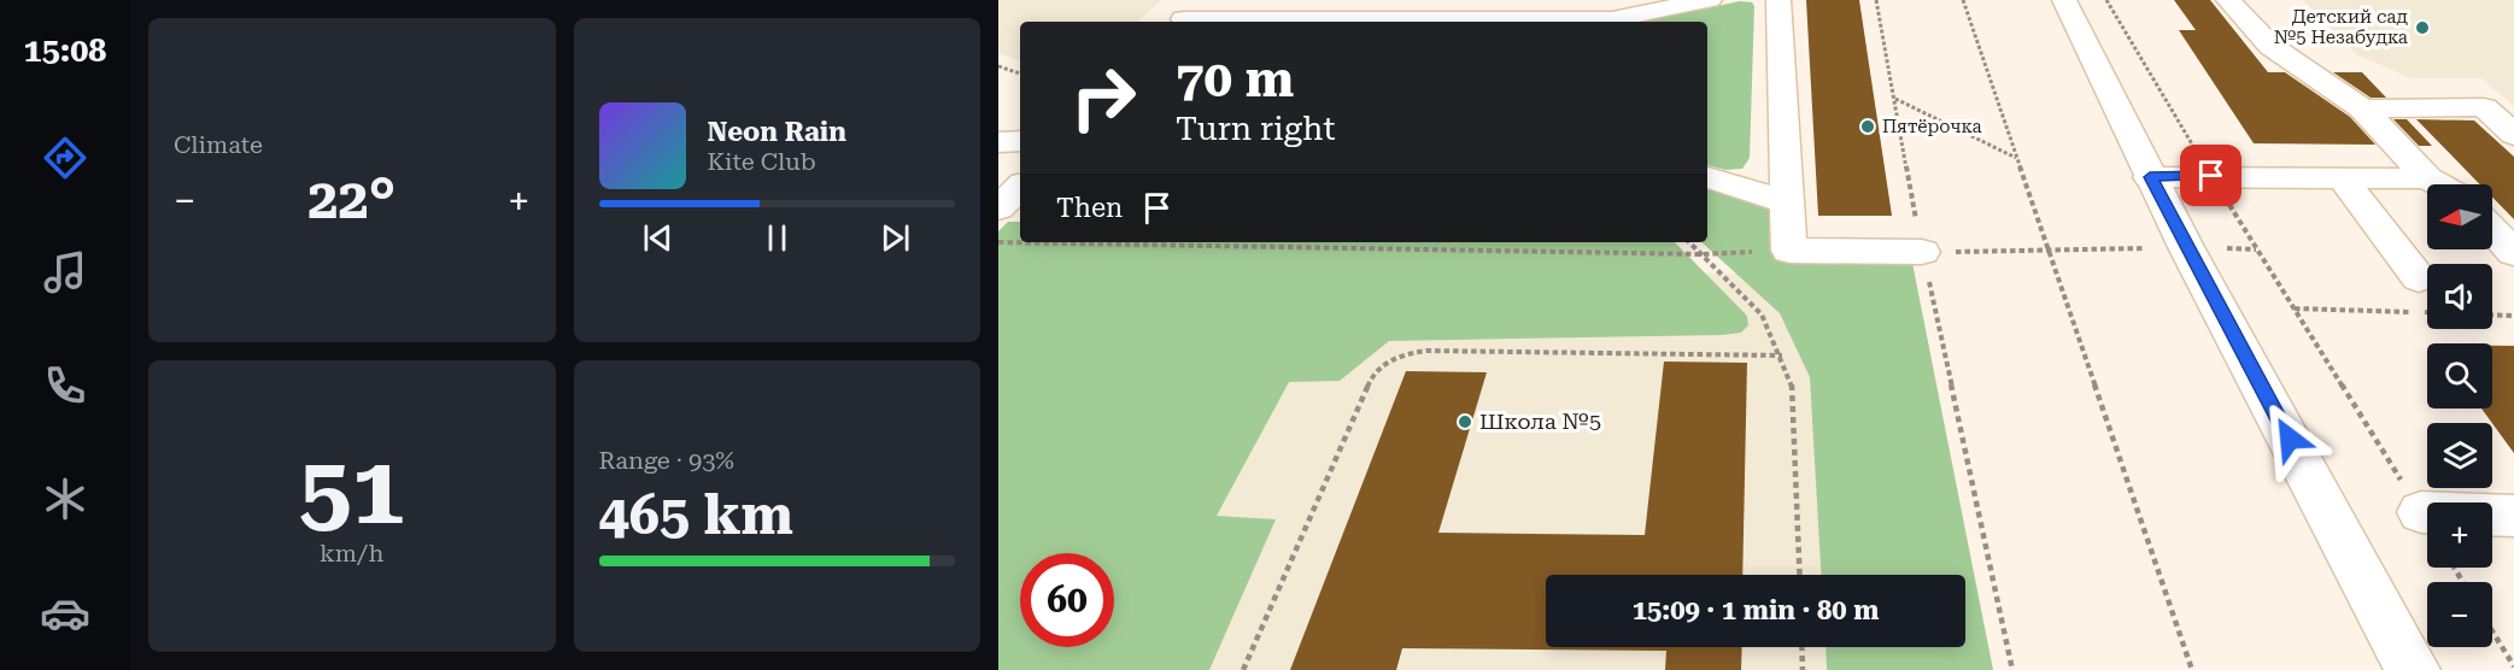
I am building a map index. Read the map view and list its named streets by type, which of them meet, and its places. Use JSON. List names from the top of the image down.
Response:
{
  "places": ["Детский сад №5 Незабудка", "Пятёрочка", "Школа №5"],
  "north": "left",
  "page": {
    "tabs": "15:08",
    "tile": [
      "Climate",
      ["51", "km/h"],
      ["Range · 93%", "465 km"]
    ],
    "turn": ["70 m", "Turn right"],
    "song": ["Neon Rain", "Kite Club"],
    "heat": ["−", "22°", "+"],
    "then": "Then",
    "map_buttons": ["+", "−"],
    "limit": "60",
    "trip": "15:09 · 1 min · 80 m"
  }
}
